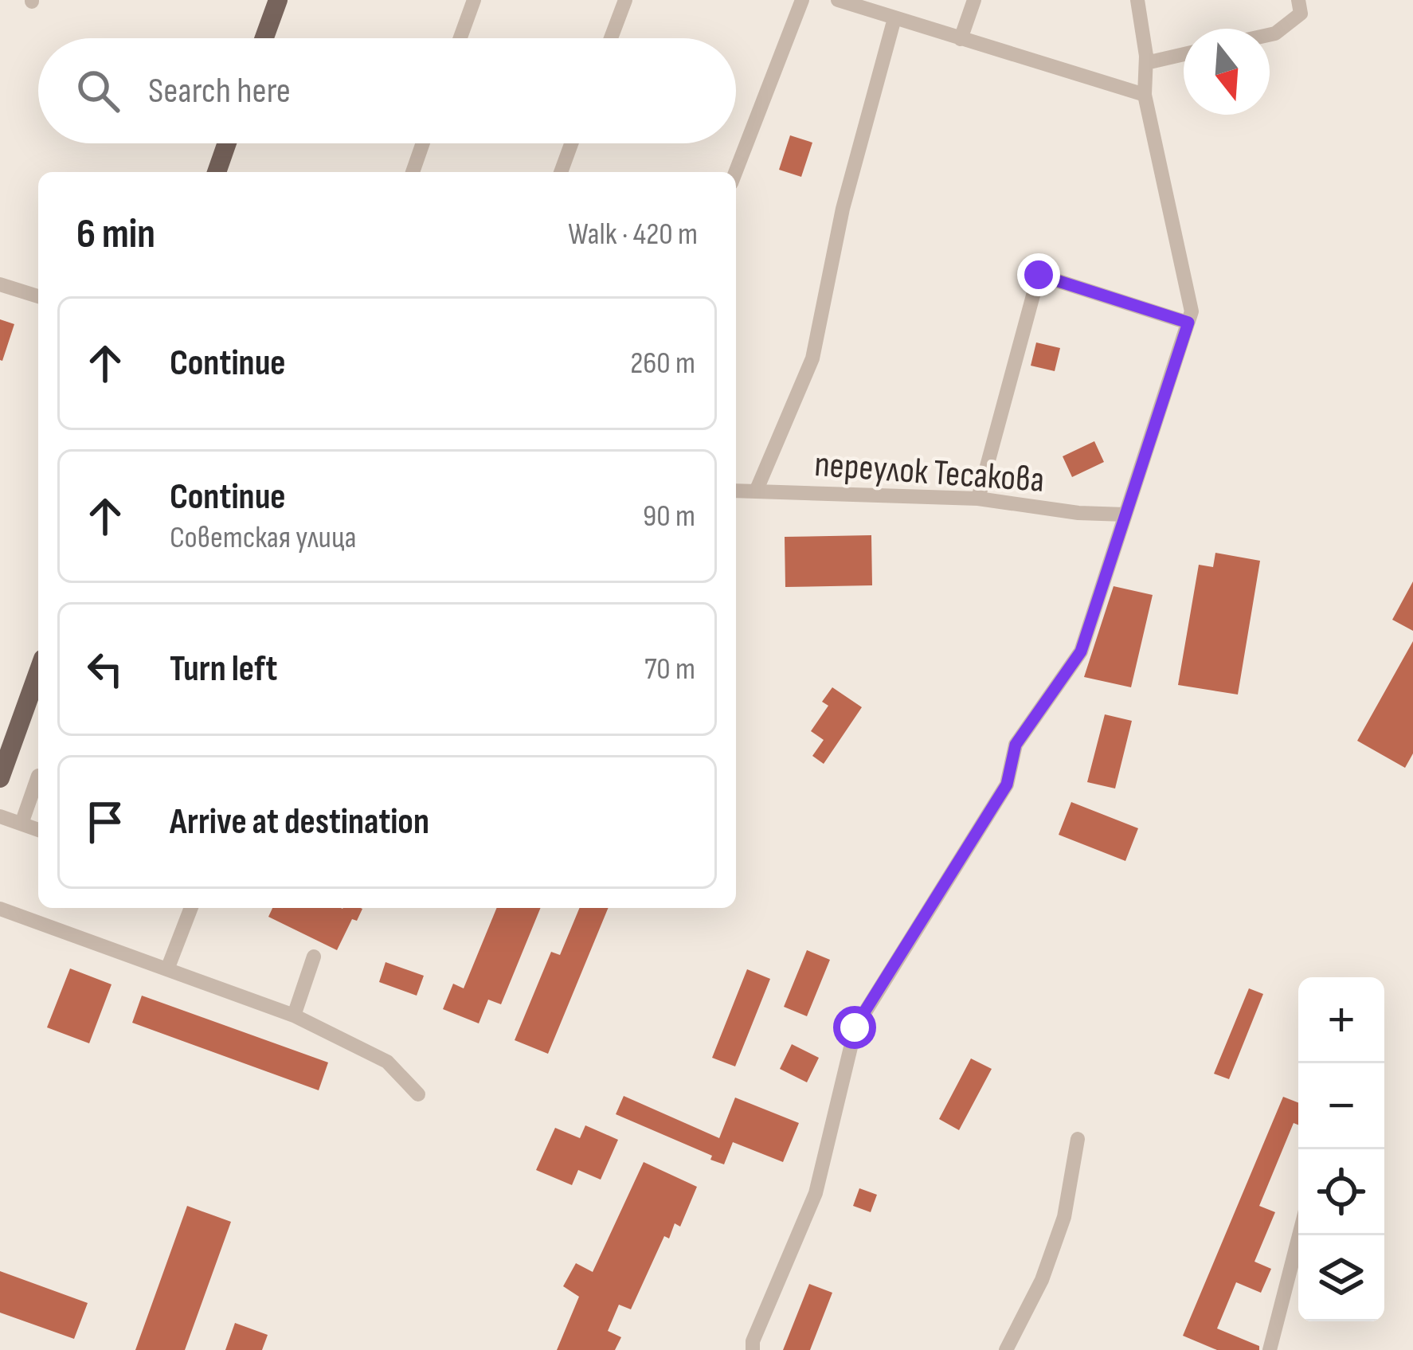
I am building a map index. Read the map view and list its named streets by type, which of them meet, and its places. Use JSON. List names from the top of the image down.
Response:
{
  "streets": {
    "street": ["переулок Тесакова"]
  },
  "north": "bottom",
  "page": {
    "search": "Search here",
    "heading": ["6 min", "Walk · 420 m"],
    "list": [
      ["Continue", "260 m"],
      ["Continue", "Советская улица", "90 m"],
      ["Turn left", "70 m"],
      "Arrive at destination"
    ],
    "map_buttons": ["+", "−"]
  }
}
